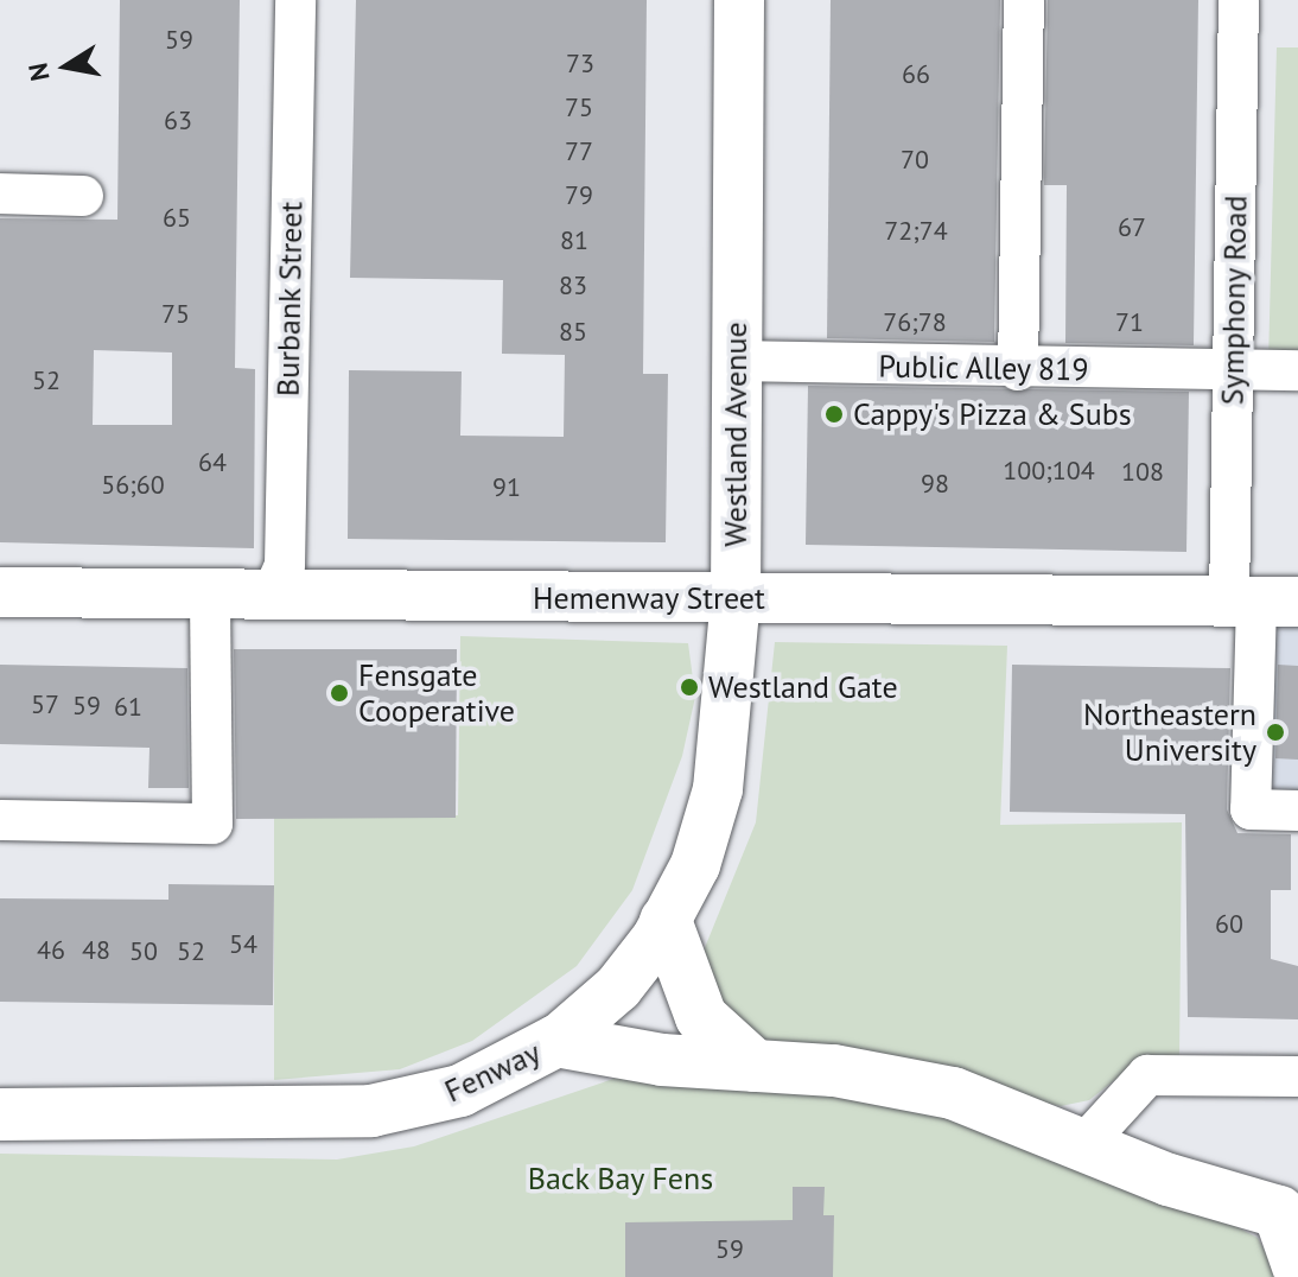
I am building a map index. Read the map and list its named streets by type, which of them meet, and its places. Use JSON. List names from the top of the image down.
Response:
{
  "streets": {
    "highway": ["Fenway"],
    "main road": ["Westland Avenue", "Hemenway Street"],
    "street": ["Burbank Street", "Symphony Road", "Public Alley 819"]
  },
  "crossings": [
    ["Burbank Street", "Hemenway Street"],
    ["Symphony Road", "Public Alley 819"],
    ["Symphony Road", "Hemenway Street"],
    ["Public Alley 819", "Westland Avenue"],
    ["Westland Avenue", "Hemenway Street"],
    ["Westland Avenue", "Fenway"]
  ],
  "parks": ["Back Bay Fens"],
  "places": [
    "Cappy's Pizza & Subs",
    "Westland Gate",
    "Fensgate Cooperative",
    "Northeastern University"
  ],
  "house_numbers": [
    "59",
    "73",
    "66",
    "75",
    "63",
    "77",
    "70",
    "79",
    "65",
    "67",
    "72;74",
    "81",
    "83",
    "75",
    "76;78",
    "71",
    "85",
    "52",
    "64",
    "100;104",
    "108",
    "98",
    "56;60",
    "91",
    "57",
    "59",
    "61",
    "60",
    "54",
    "46",
    "48",
    "50",
    "52",
    "59"
  ],
  "north": "left"
}
